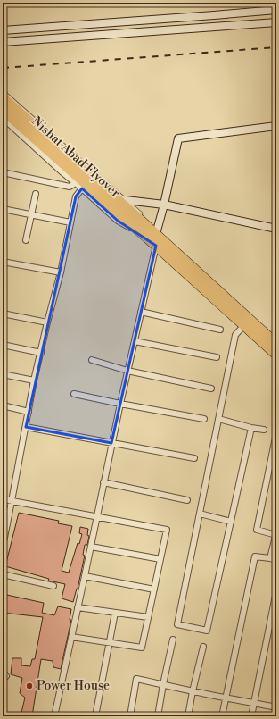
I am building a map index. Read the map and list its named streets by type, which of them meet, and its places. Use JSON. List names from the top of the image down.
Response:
{
  "streets": {
    "highway": ["Nishat Abad Flyover"]
  },
  "places": ["Power House"]
}
